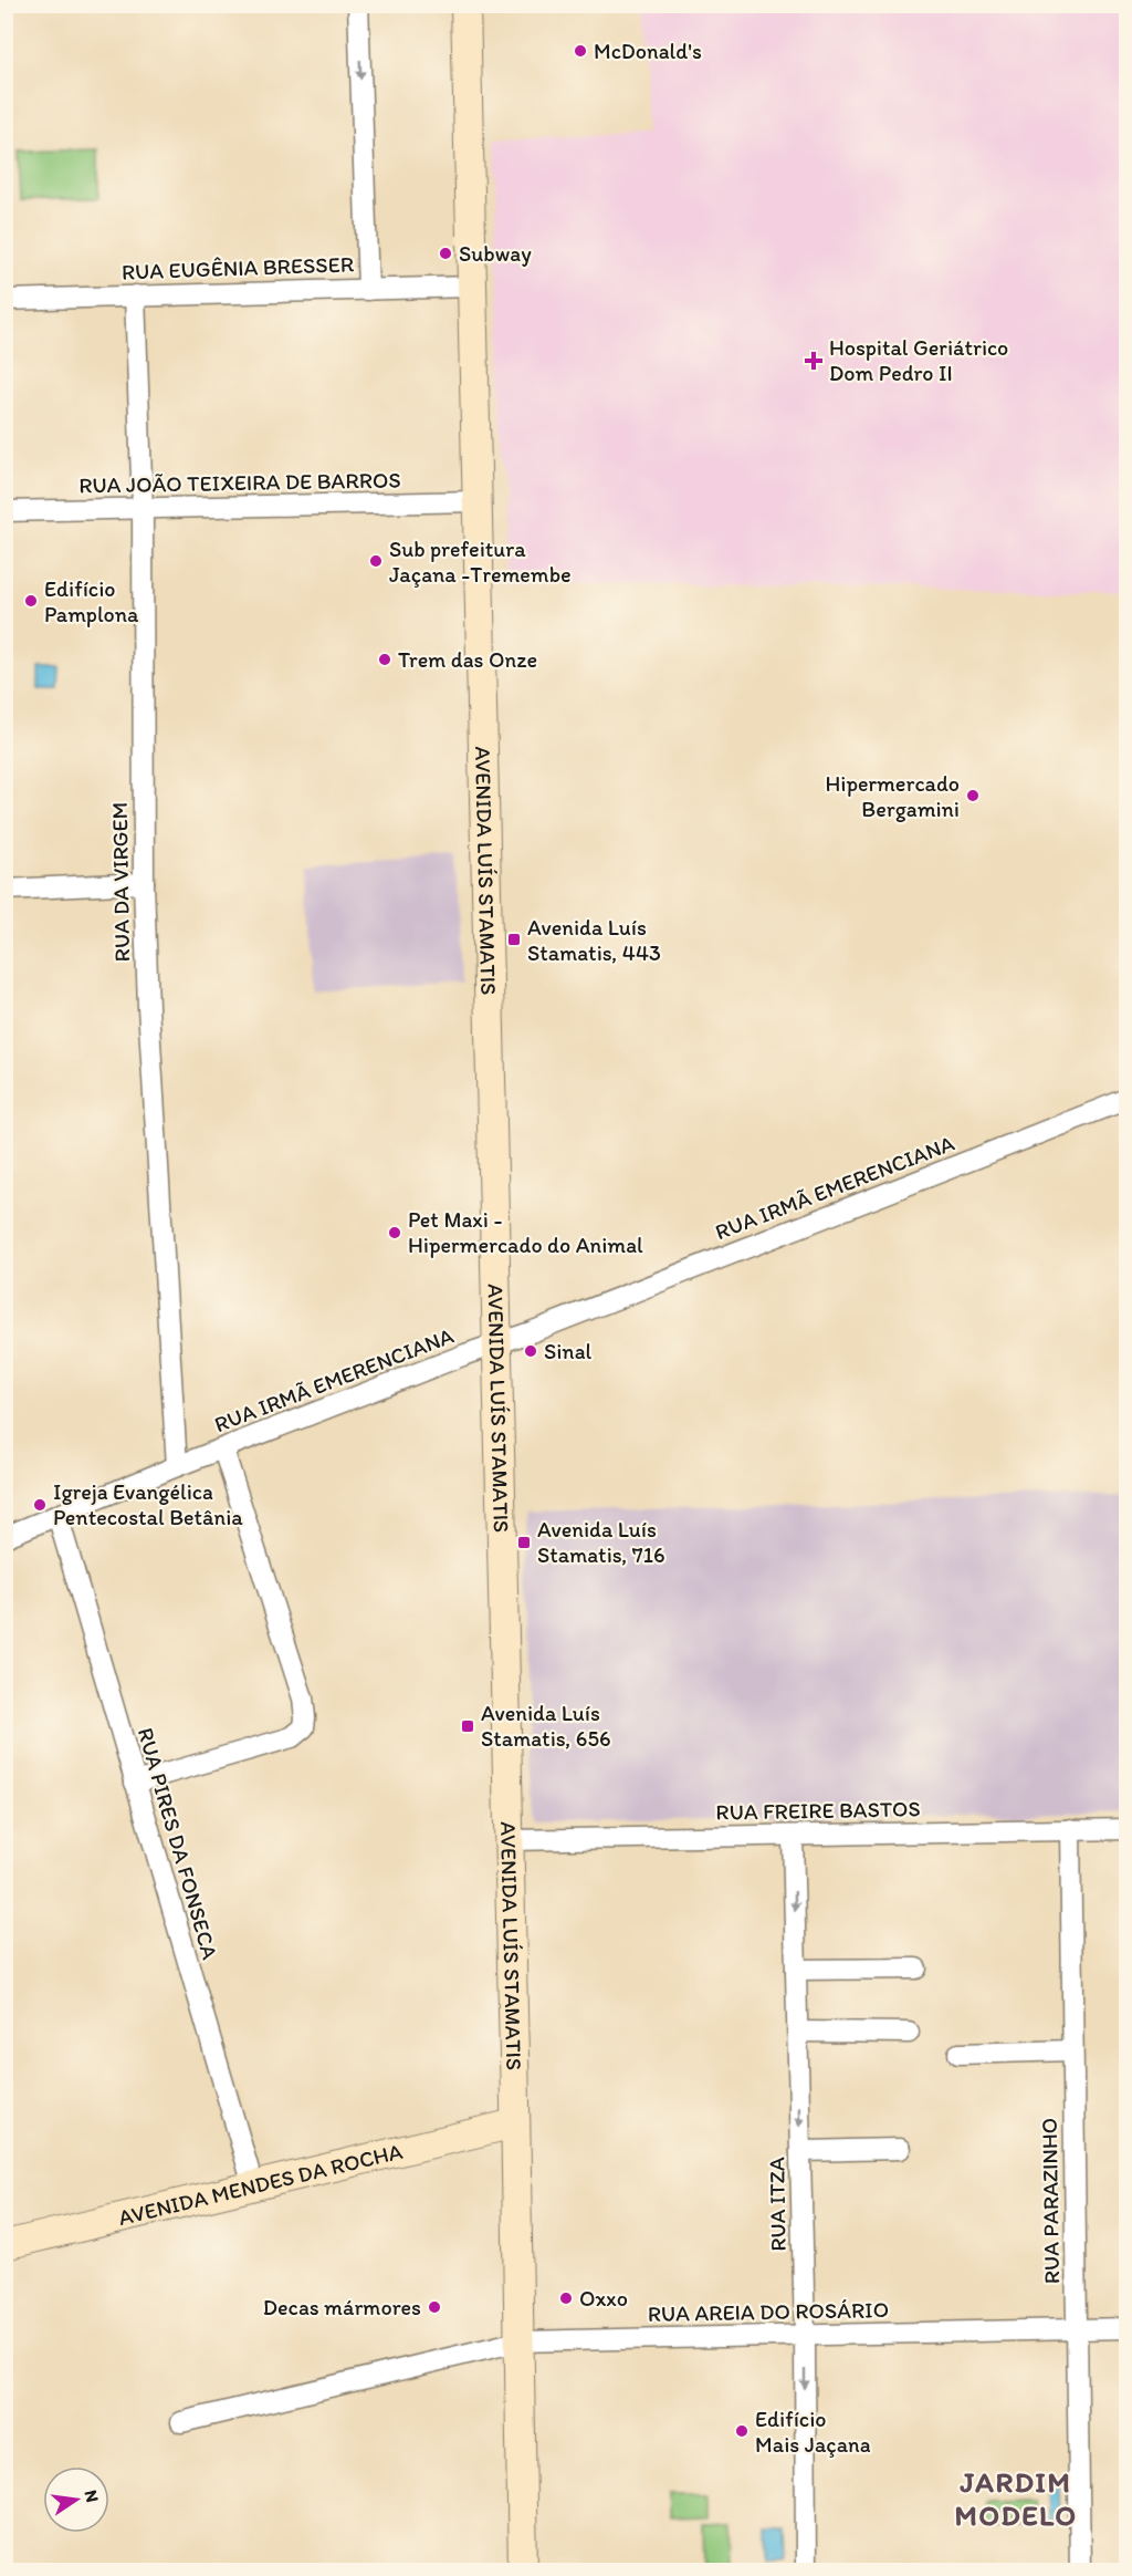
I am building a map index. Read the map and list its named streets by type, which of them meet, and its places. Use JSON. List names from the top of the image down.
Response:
{
  "streets": {
    "main road": ["AVENIDA LUÍS STAMATIS", "AVENIDA MENDES DA ROCHA"],
    "street": [
      "RUA EUGÊNIA BRESSER",
      "RUA JOÃO TEIXEIRA DE BARROS",
      "RUA DA VIRGEM",
      "RUA IRMÃ EMERENCIANA",
      "RUA FREIRE BASTOS",
      "RUA PIRES DA FONSECA",
      "RUA PARAZINHO",
      "RUA ITZA",
      "RUA AREIA DO ROSÁRIO"
    ]
  },
  "crossings": [
    ["RUA EUGÊNIA BRESSER", "AVENIDA LUÍS STAMATIS"],
    ["RUA EUGÊNIA BRESSER", "RUA DA VIRGEM"],
    ["RUA JOÃO TEIXEIRA DE BARROS", "AVENIDA LUÍS STAMATIS"],
    ["RUA JOÃO TEIXEIRA DE BARROS", "RUA DA VIRGEM"],
    ["AVENIDA LUÍS STAMATIS", "RUA IRMÃ EMERENCIANA"],
    ["AVENIDA LUÍS STAMATIS", "RUA FREIRE BASTOS"],
    ["AVENIDA LUÍS STAMATIS", "AVENIDA MENDES DA ROCHA"],
    ["AVENIDA LUÍS STAMATIS", "RUA AREIA DO ROSÁRIO"],
    ["RUA DA VIRGEM", "RUA IRMÃ EMERENCIANA"],
    ["RUA IRMÃ EMERENCIANA", "RUA PIRES DA FONSECA"],
    ["RUA FREIRE BASTOS", "RUA PARAZINHO"],
    ["RUA FREIRE BASTOS", "RUA ITZA"],
    ["RUA PIRES DA FONSECA", "AVENIDA MENDES DA ROCHA"],
    ["RUA PARAZINHO", "RUA AREIA DO ROSÁRIO"],
    ["RUA ITZA", "RUA AREIA DO ROSÁRIO"]
  ],
  "one_way": ["RUA ITZA"],
  "districts": ["JARDIM MODELO"],
  "places": {
    "other": [
      "McDonald's",
      "Subway",
      "Sub prefeitura Jaçana -Tremembe",
      "Edifício Pamplona",
      "Trem das Onze",
      "Hipermercado Bergamini",
      "Pet Maxi - Hipermercado do Animal",
      "Sinal",
      "Igreja Evangélica Pentecostal Betânia",
      "Oxxo",
      "Decas mármores",
      "Edifício Mais Jaçana"
    ],
    "health": ["Hospital Geriátrico Dom Pedro II"],
    "transit": ["Avenida Luís Stamatis, 443", "Avenida Luís Stamatis, 716", "Avenida Luís Stamatis, 656"]
  },
  "north": "right"
}
